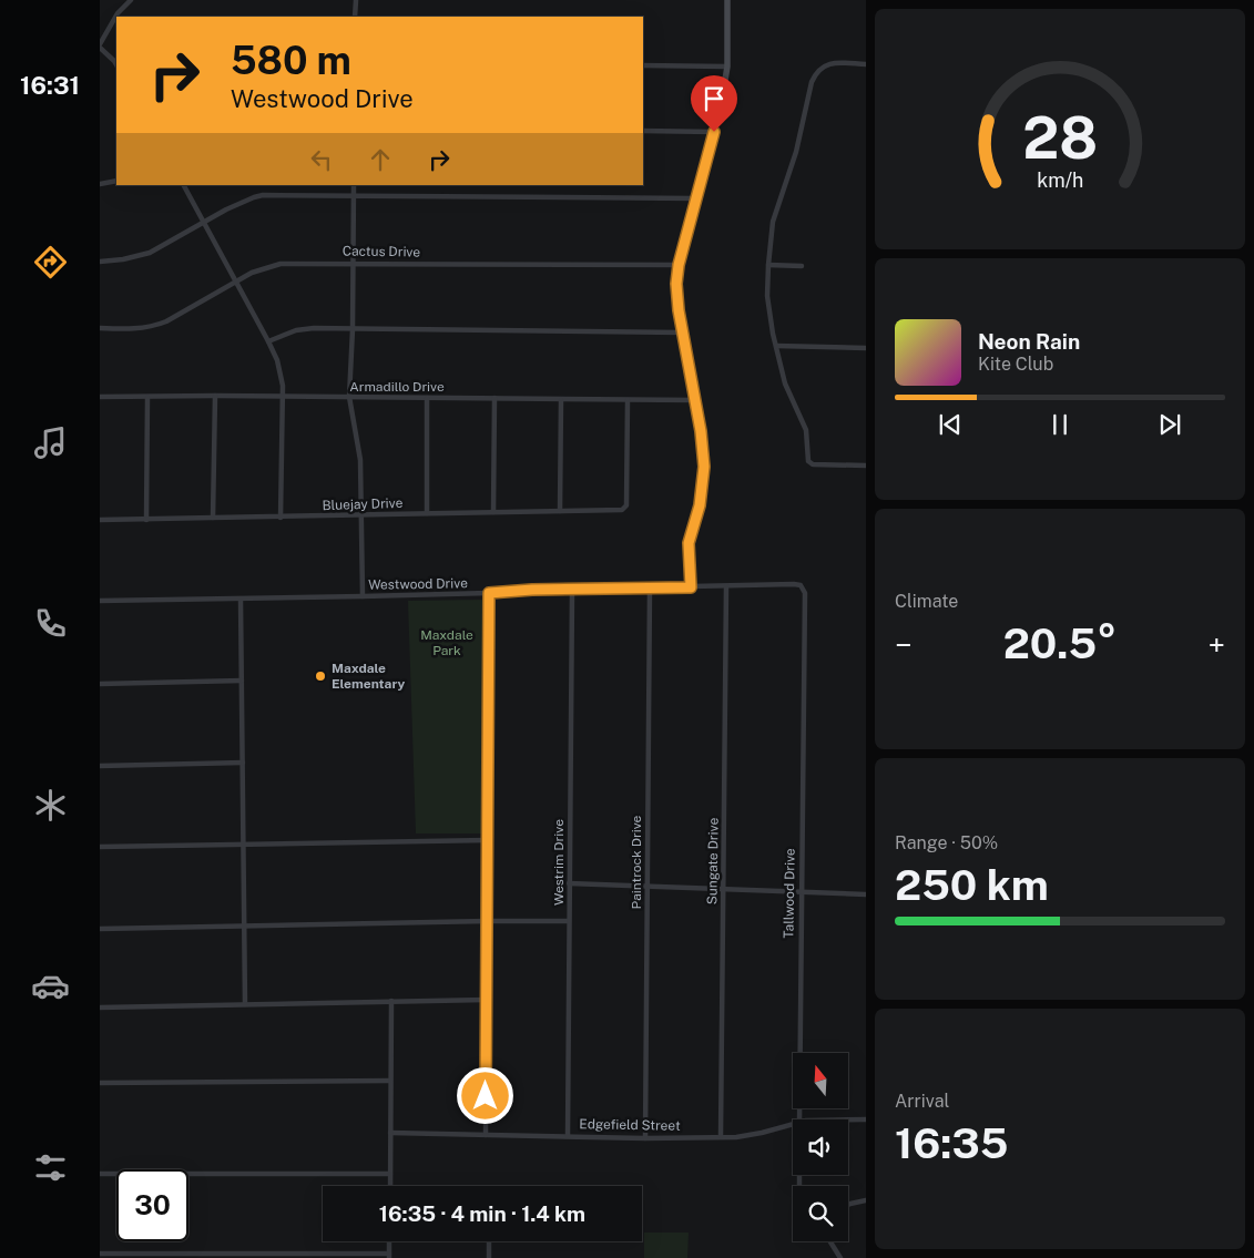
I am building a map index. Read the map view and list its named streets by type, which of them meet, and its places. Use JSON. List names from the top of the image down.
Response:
{
  "streets": {
    "street": [
      "Cactus Drive",
      "Armadillo Drive",
      "Bluejay Drive",
      "Westwood Drive",
      "Sungate Drive",
      "Westrim Drive",
      "Paintrock Drive",
      "Tallwood Drive",
      "Edgefield Street"
    ]
  },
  "crossings": [
    ["Armadillo Drive", "Bluejay Drive"],
    ["Westwood Drive", "Sungate Drive"],
    ["Westwood Drive", "Westrim Drive"],
    ["Westwood Drive", "Paintrock Drive"],
    ["Westwood Drive", "Tallwood Drive"],
    ["Sungate Drive", "Edgefield Street"],
    ["Westrim Drive", "Edgefield Street"],
    ["Paintrock Drive", "Edgefield Street"]
  ],
  "parks": ["Maxdale Park"],
  "places": ["Maxdale Elementary"],
  "north": "top",
  "page": {
    "tabs": "16:31",
    "turn": ["580 m", "Westwood Drive"],
    "song": ["Neon Rain", "Kite Club"],
    "tile": [
      "Climate",
      ["Range · 50%", "250 km"],
      ["Arrival", "16:35"]
    ],
    "heat": ["−", "20.5°", "+"],
    "limit": "30",
    "trip": "16:35 · 4 min · 1.4 km",
    "gauge": ["28", "km/h"]
  }
}
